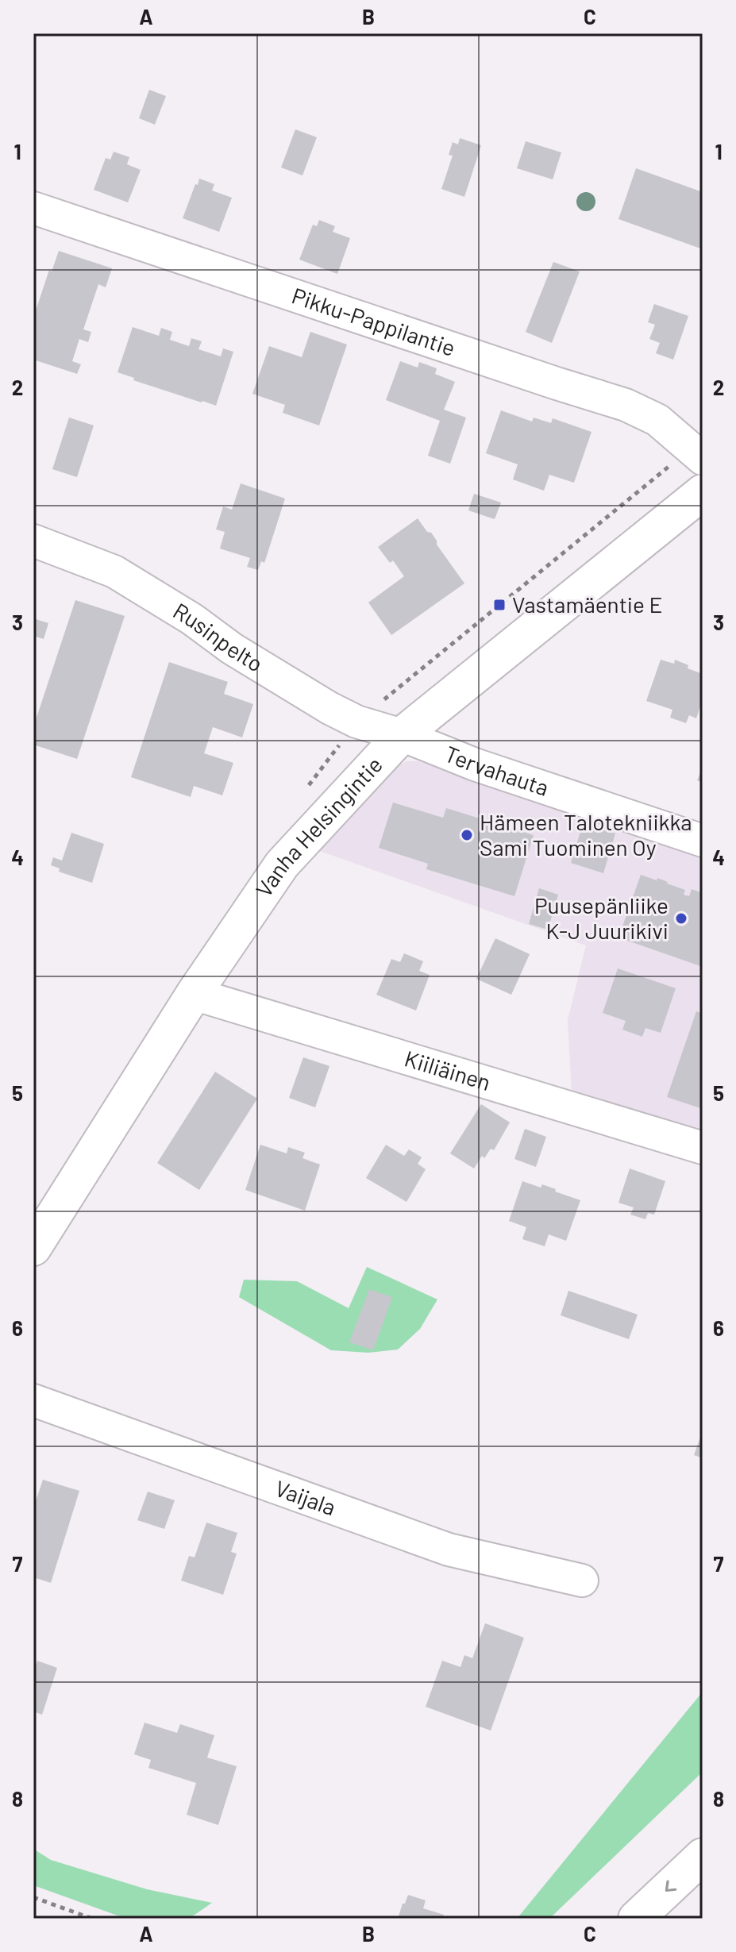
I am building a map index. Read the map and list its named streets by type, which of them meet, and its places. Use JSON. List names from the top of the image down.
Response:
{
  "streets": {
    "main road": ["Vanha Helsingintie"],
    "street": [
      "Pikku-Pappilantie",
      "Rusinpelto",
      "Tervahauta",
      "Kiiliäinen",
      "Vaijala"
    ]
  },
  "crossings": [
    ["Rusinpelto", "Tervahauta"],
    ["Rusinpelto", "Vanha Helsingintie"],
    ["Tervahauta", "Vanha Helsingintie"],
    ["Vanha Helsingintie", "Kiiliäinen"]
  ],
  "places": {
    "transit": ["Vastamäentie E"],
    "other": ["Hämeen Talotekniikka Sami Tuominen Oy", "Puusepänliike K-J Juurikivi"]
  },
  "grid": {
    "columns": ["A", "B", "C"],
    "rows": [
      "1",
      "2",
      "3",
      "4",
      "5",
      "6",
      "7",
      "8"
    ]
  }
}
